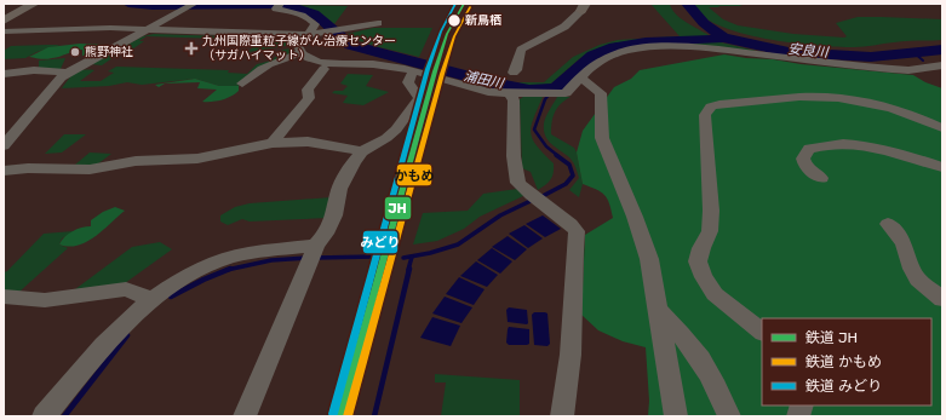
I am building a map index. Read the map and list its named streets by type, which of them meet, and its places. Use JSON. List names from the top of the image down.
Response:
{
  "water": ["安良川", "浦田川"],
  "places": {
    "other": ["新鳥栖", "熊野神社"],
    "health": ["九州国際重粒子線がん治療センター （サガハイマット）"]
  },
  "lines": ["rail line JH", "rail line みどり", "rail line かもめ"],
  "legend": ["鉄道 JH", "鉄道 かもめ", "鉄道 みどり"]
}
